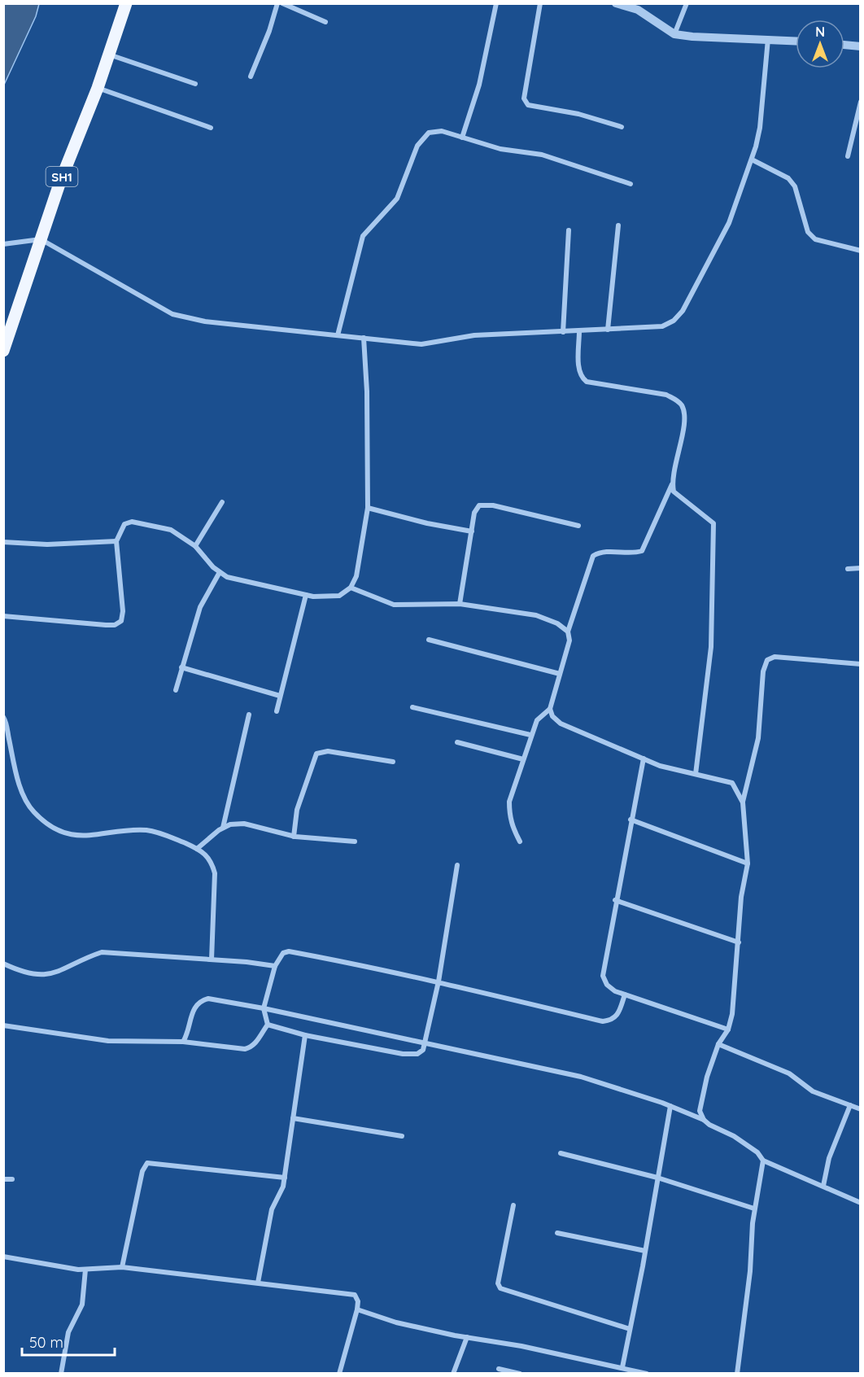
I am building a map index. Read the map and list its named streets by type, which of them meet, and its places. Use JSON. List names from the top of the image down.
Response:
{
  "streets": {
    "main road": ["SH1"]
  },
  "scale_bar": "50 m",
  "north": "top"
}
